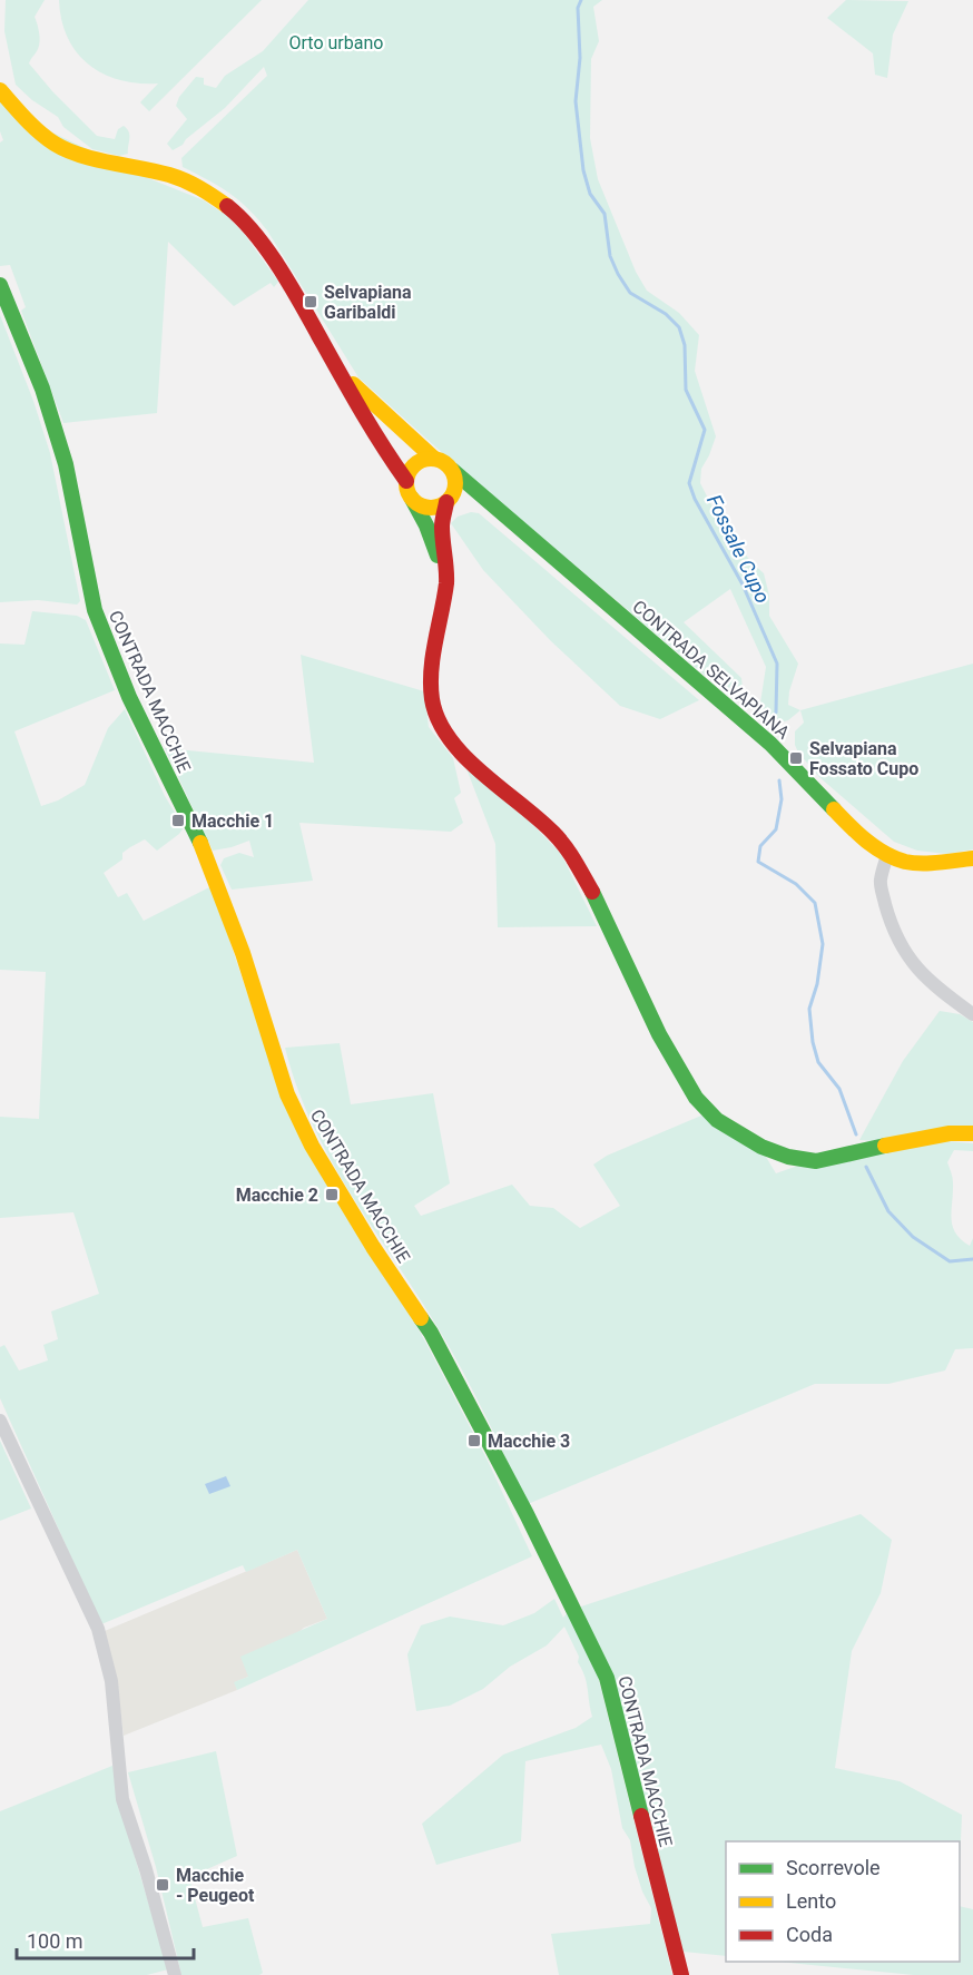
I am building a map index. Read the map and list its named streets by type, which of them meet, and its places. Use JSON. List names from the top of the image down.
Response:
{
  "streets": {
    "main road": ["CONTRADA SELVAPIANA", "CONTRADA MACCHIE"]
  },
  "water": ["Fossale Cupo"],
  "parks": ["Orto urbano"],
  "places": {
    "transit": [
      "Selvapiana Garibaldi",
      "Selvapiana Fossato Cupo",
      "Macchie 1",
      "Macchie 2",
      "Macchie 3",
      "Macchie - Peugeot"
    ]
  },
  "legend": ["Scorrevole", "Lento", "Coda"],
  "scale_bar": "100 m"
}
